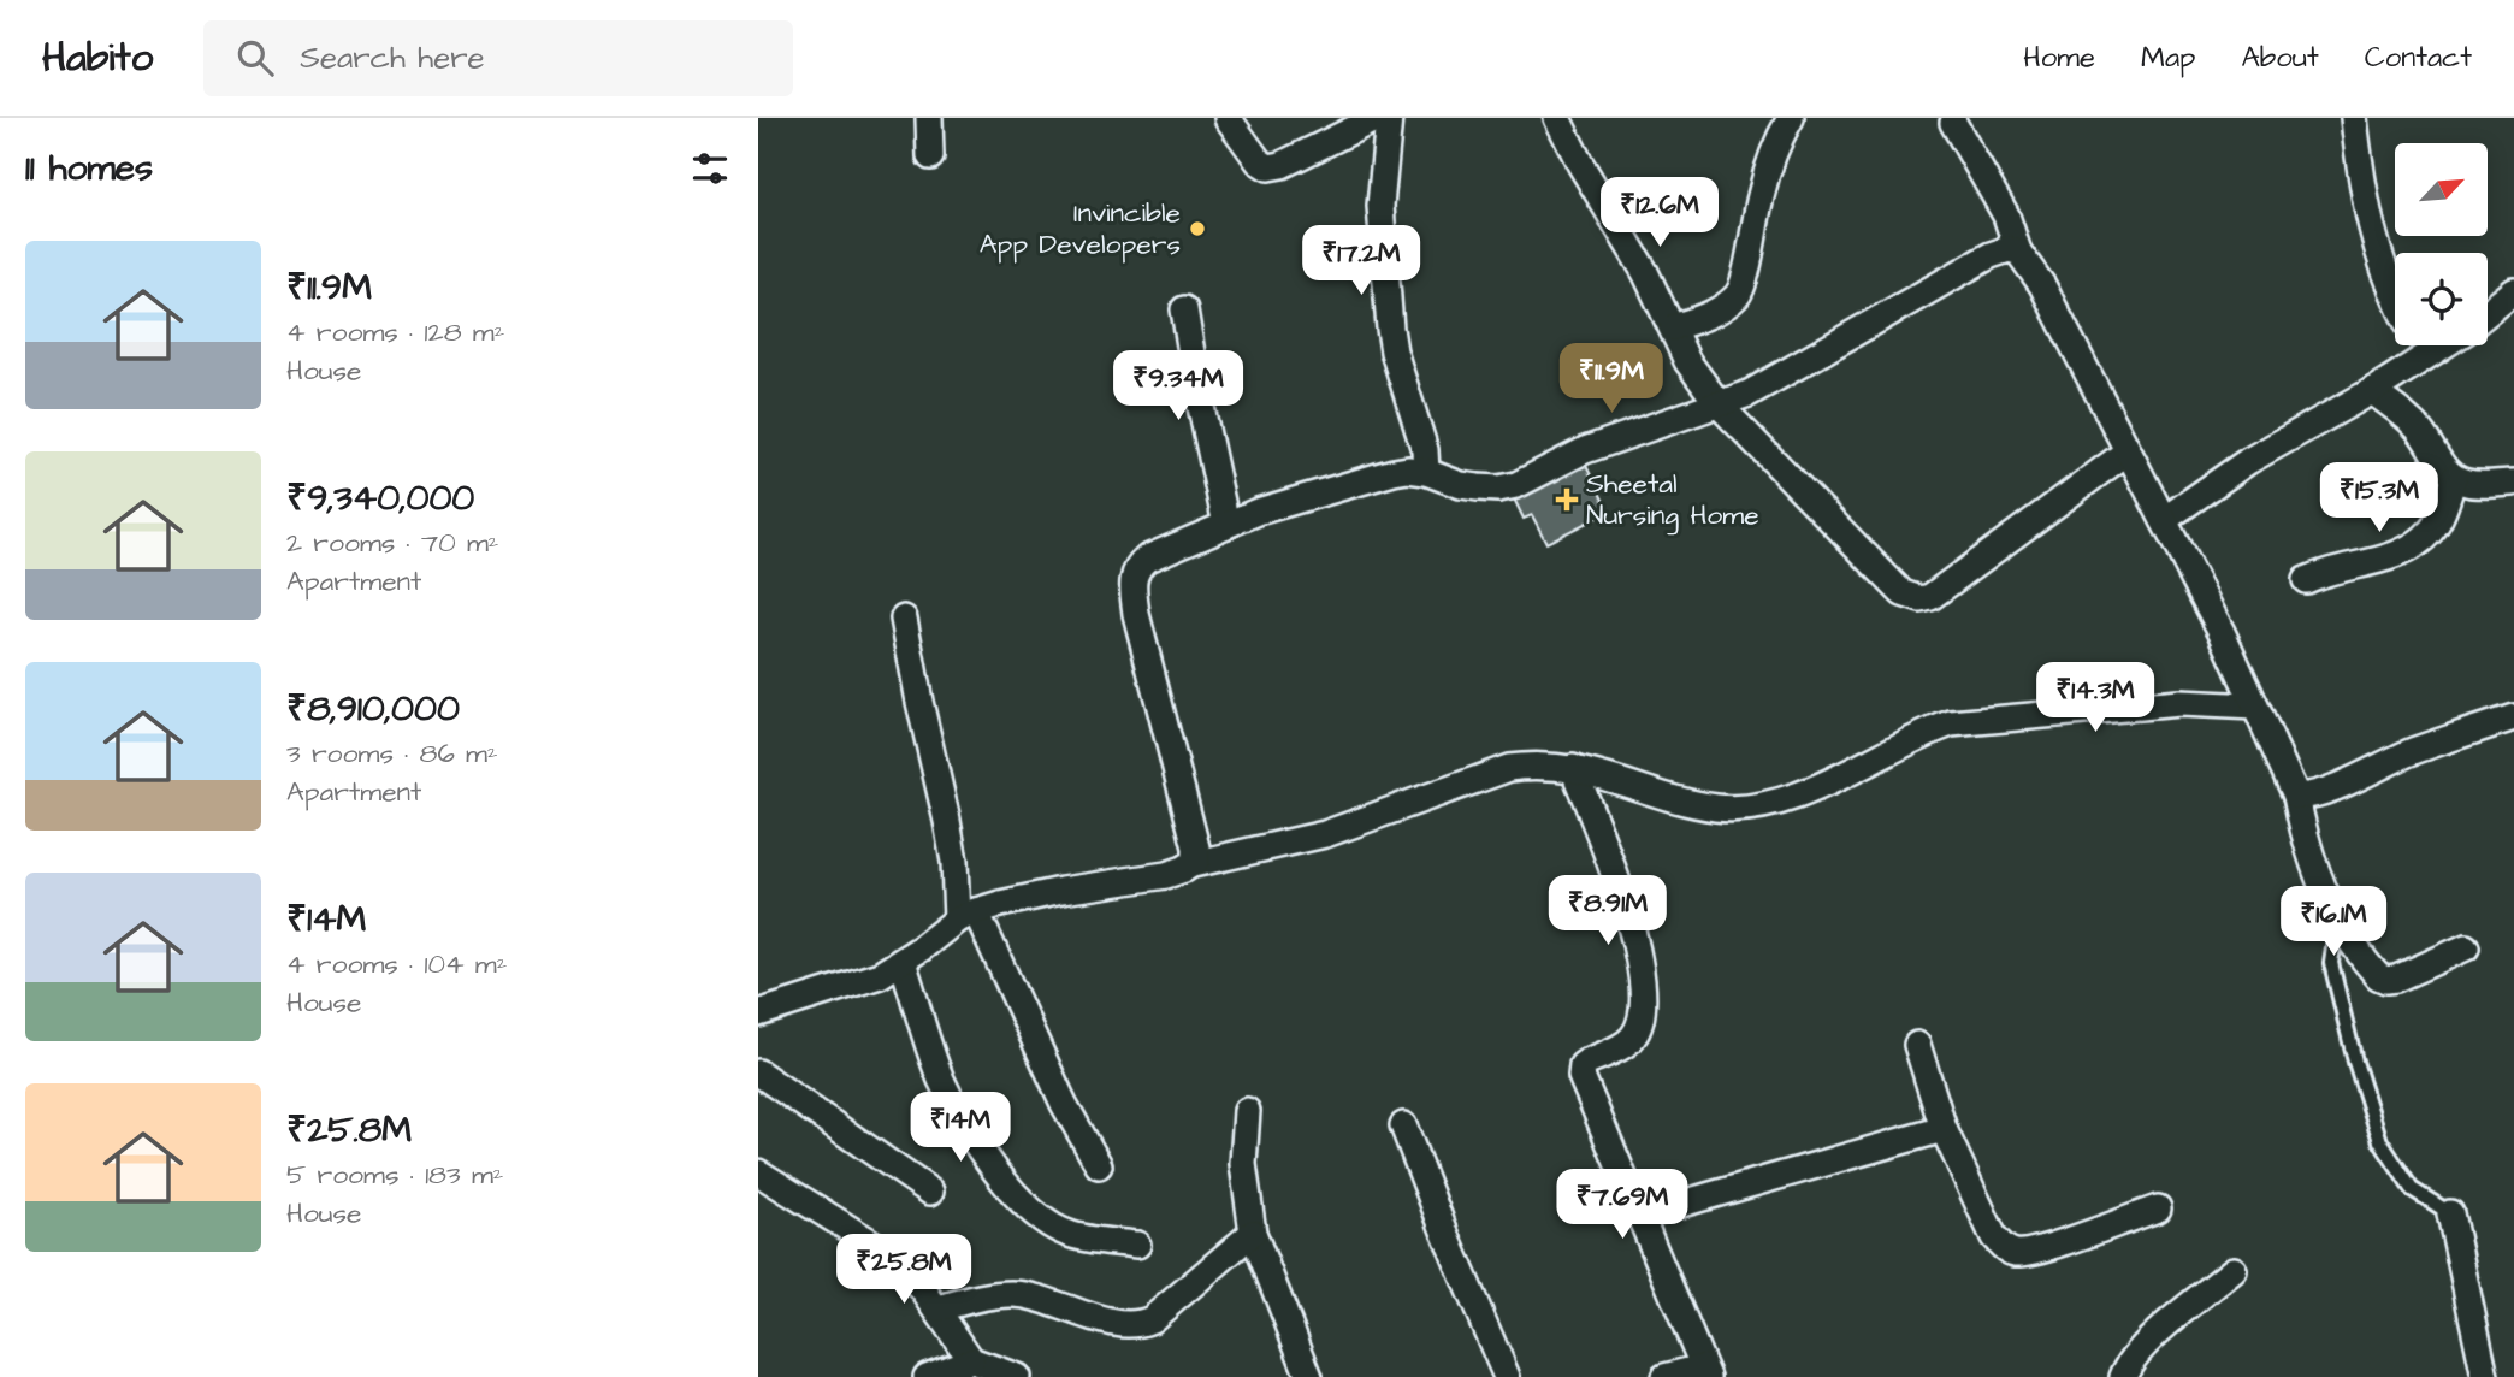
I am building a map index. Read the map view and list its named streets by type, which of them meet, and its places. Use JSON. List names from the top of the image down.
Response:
{
  "places": {
    "other": ["Invincible App Developers"],
    "health": ["Sheetal Nursing Home"]
  },
  "north": "top right",
  "page": {
    "header": "Habito",
    "search": "Search here",
    "nav": [
      "Home",
      "Map",
      "About",
      "Contact"
    ],
    "heading": "11 homes",
    "price": [
      "₹12.6M",
      "₹17.2M",
      "₹11.9M",
      "₹9.34M",
      "₹15.3M",
      "₹14.3M",
      "₹8.91M",
      "₹16.1M",
      "₹14M",
      "₹7.69M",
      "₹25.8M"
    ],
    "list": [
      {
        "name": "₹11.9M",
        "note": "4 rooms · 128 m² · House"
      },
      {
        "name": "₹9,340,000",
        "note": "2 rooms · 70 m² · Apartment"
      },
      {
        "name": "₹8,910,000",
        "note": "3 rooms · 86 m² · Apartment"
      },
      {
        "name": "₹14M",
        "note": "4 rooms · 104 m² · House"
      },
      {
        "name": "₹25.8M",
        "note": "5 rooms · 183 m² · House"
      }
    ]
  }
}
